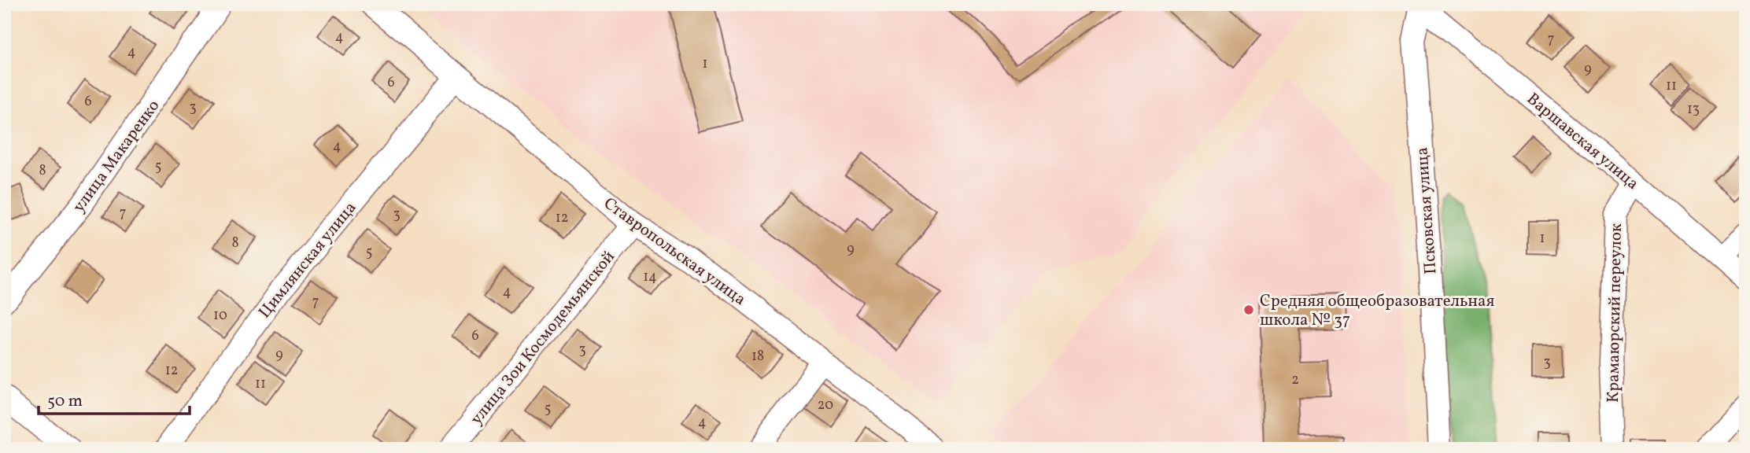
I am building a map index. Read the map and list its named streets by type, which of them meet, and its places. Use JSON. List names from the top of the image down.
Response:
{
  "streets": {
    "street": [
      "Варшавская улица",
      "улица Макаренко",
      "Псковская улица",
      "Ставропольская улица",
      "Цимлянская улица",
      "Крамаюрский переулок",
      "улица Зои Космодемьянской"
    ]
  },
  "crossings": [
    ["Варшавская улица", "Псковская улица"],
    ["Варшавская улица", "Крамаюрский переулок"],
    ["Ставропольская улица", "Цимлянская улица"],
    ["Ставропольская улица", "улица Зои Космодемьянской"]
  ],
  "places": ["Средняя общеобразовательная школа № 37"],
  "house_numbers": [
    "4",
    "7",
    "4",
    "1",
    "9",
    "6",
    "11",
    "6",
    "3",
    "13",
    "4",
    "5",
    "8",
    "7",
    "3",
    "12",
    "1",
    "8",
    "9",
    "5",
    "14",
    "4",
    "7",
    "10",
    "6",
    "3",
    "9",
    "18",
    "3",
    "12",
    "2",
    "11",
    "20",
    "5",
    "4"
  ],
  "scale_bar": "50 m"
}
